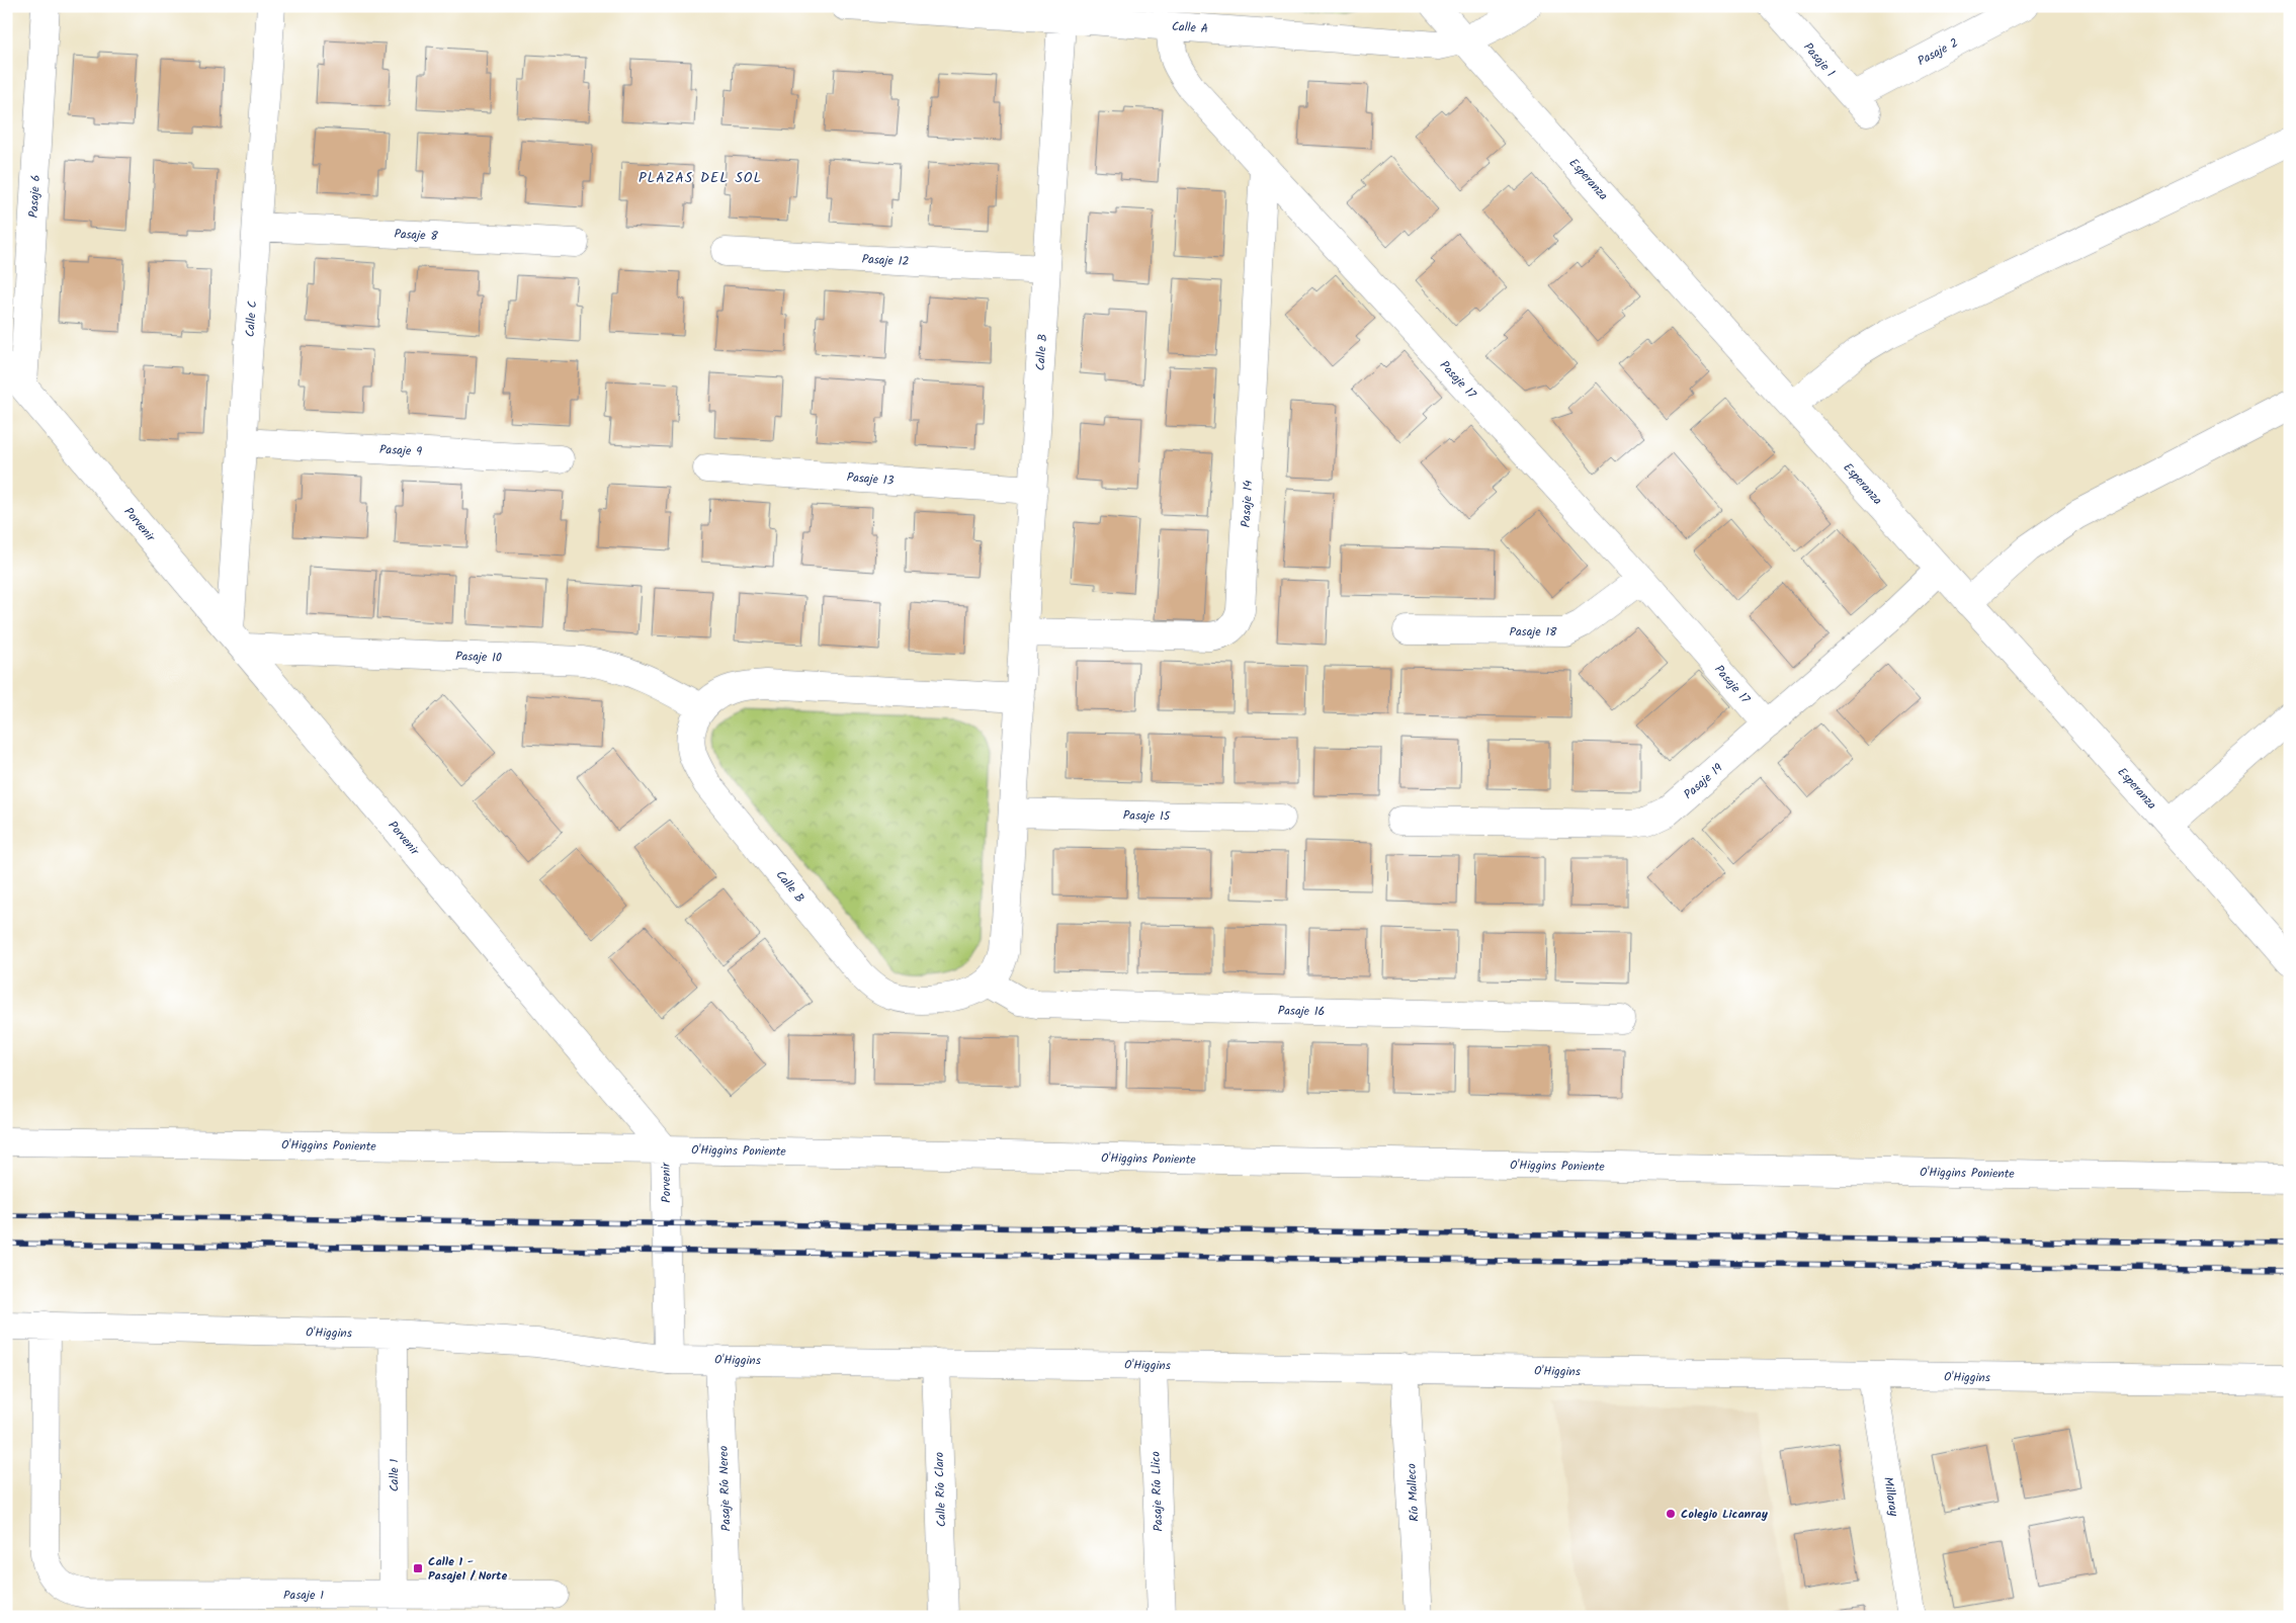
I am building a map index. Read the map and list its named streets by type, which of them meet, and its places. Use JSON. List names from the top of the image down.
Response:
{
  "streets": {
    "street": [
      "Calle A",
      "Pasaje 2",
      "Pasaje 1",
      "Esperanza",
      "Pasaje 6",
      "Pasaje 8",
      "Pasaje 12",
      "Calle C",
      "Calle B",
      "Pasaje 17",
      "Pasaje 9",
      "Pasaje 13",
      "Pasaje 14",
      "Porvenir",
      "Pasaje 18",
      "Pasaje 10",
      "Pasaje 19",
      "Pasaje 15",
      "Pasaje 16",
      "O'Higgins Poniente",
      "O'Higgins",
      "Calle 1",
      "Pasaje Río Nereo",
      "Calle Río Claro",
      "Pasaje Río Llico",
      "Río Malleco",
      "Millaray"
    ]
  },
  "crossings": [
    ["Calle A", "Esperanza"],
    ["Calle A", "Calle B"],
    ["Calle A", "Pasaje 17"],
    ["Pasaje 2", "Pasaje 1"],
    ["Pasaje 1", "O'Higgins"],
    ["Pasaje 1", "Calle 1"],
    ["Esperanza", "Pasaje 19"],
    ["Pasaje 6", "Porvenir"],
    ["Pasaje 8", "Calle C"],
    ["Pasaje 12", "Calle B"],
    ["Calle C", "Pasaje 9"],
    ["Calle C", "Porvenir"],
    ["Calle C", "Pasaje 10"],
    ["Calle B", "Pasaje 13"],
    ["Calle B", "Pasaje 14"],
    ["Calle B", "Pasaje 10"],
    ["Calle B", "Pasaje 15"],
    ["Calle B", "Pasaje 16"],
    ["Pasaje 17", "Pasaje 14"],
    ["Pasaje 17", "Pasaje 18"],
    ["Pasaje 17", "Pasaje 19"],
    ["Porvenir", "Pasaje 10"],
    ["Porvenir", "O'Higgins Poniente"],
    ["Porvenir", "O'Higgins"],
    ["O'Higgins", "Calle 1"],
    ["O'Higgins", "Pasaje Río Nereo"],
    ["O'Higgins", "Calle Río Claro"],
    ["O'Higgins", "Pasaje Río Llico"],
    ["O'Higgins", "Río Malleco"],
    ["O'Higgins", "Millaray"]
  ],
  "districts": ["PLAZAS DEL SOL"],
  "places": {
    "other": ["Colegio Licanray"],
    "transit": ["Calle 1 - Pasaje1 / Norte"]
  }
}
